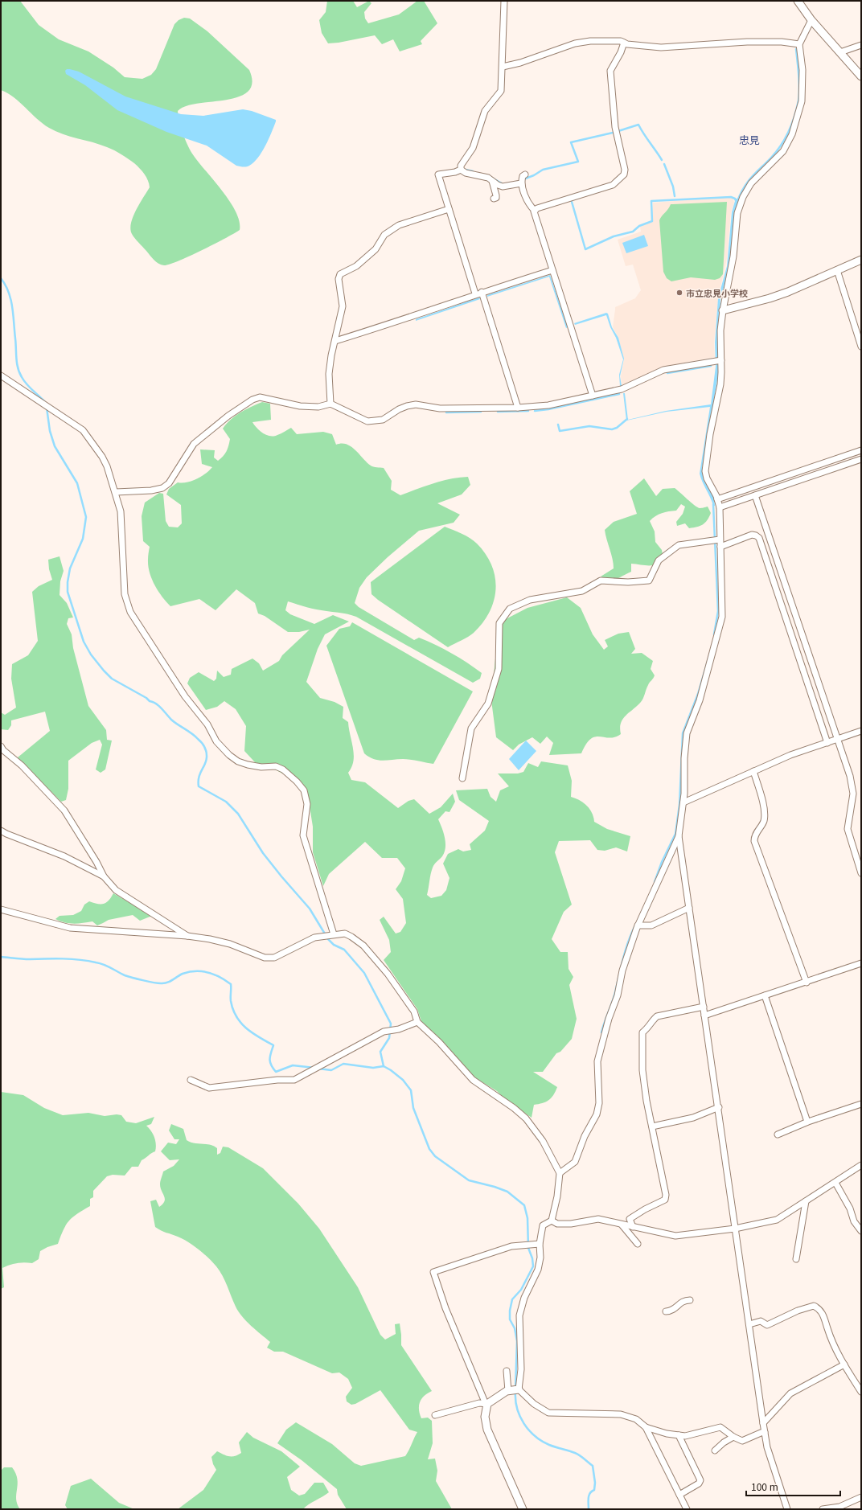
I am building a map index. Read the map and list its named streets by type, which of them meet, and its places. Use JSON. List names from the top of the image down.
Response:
{
  "districts": ["忠見"],
  "places": ["市立忠見小学校"],
  "scale_bar": "100 m"
}
